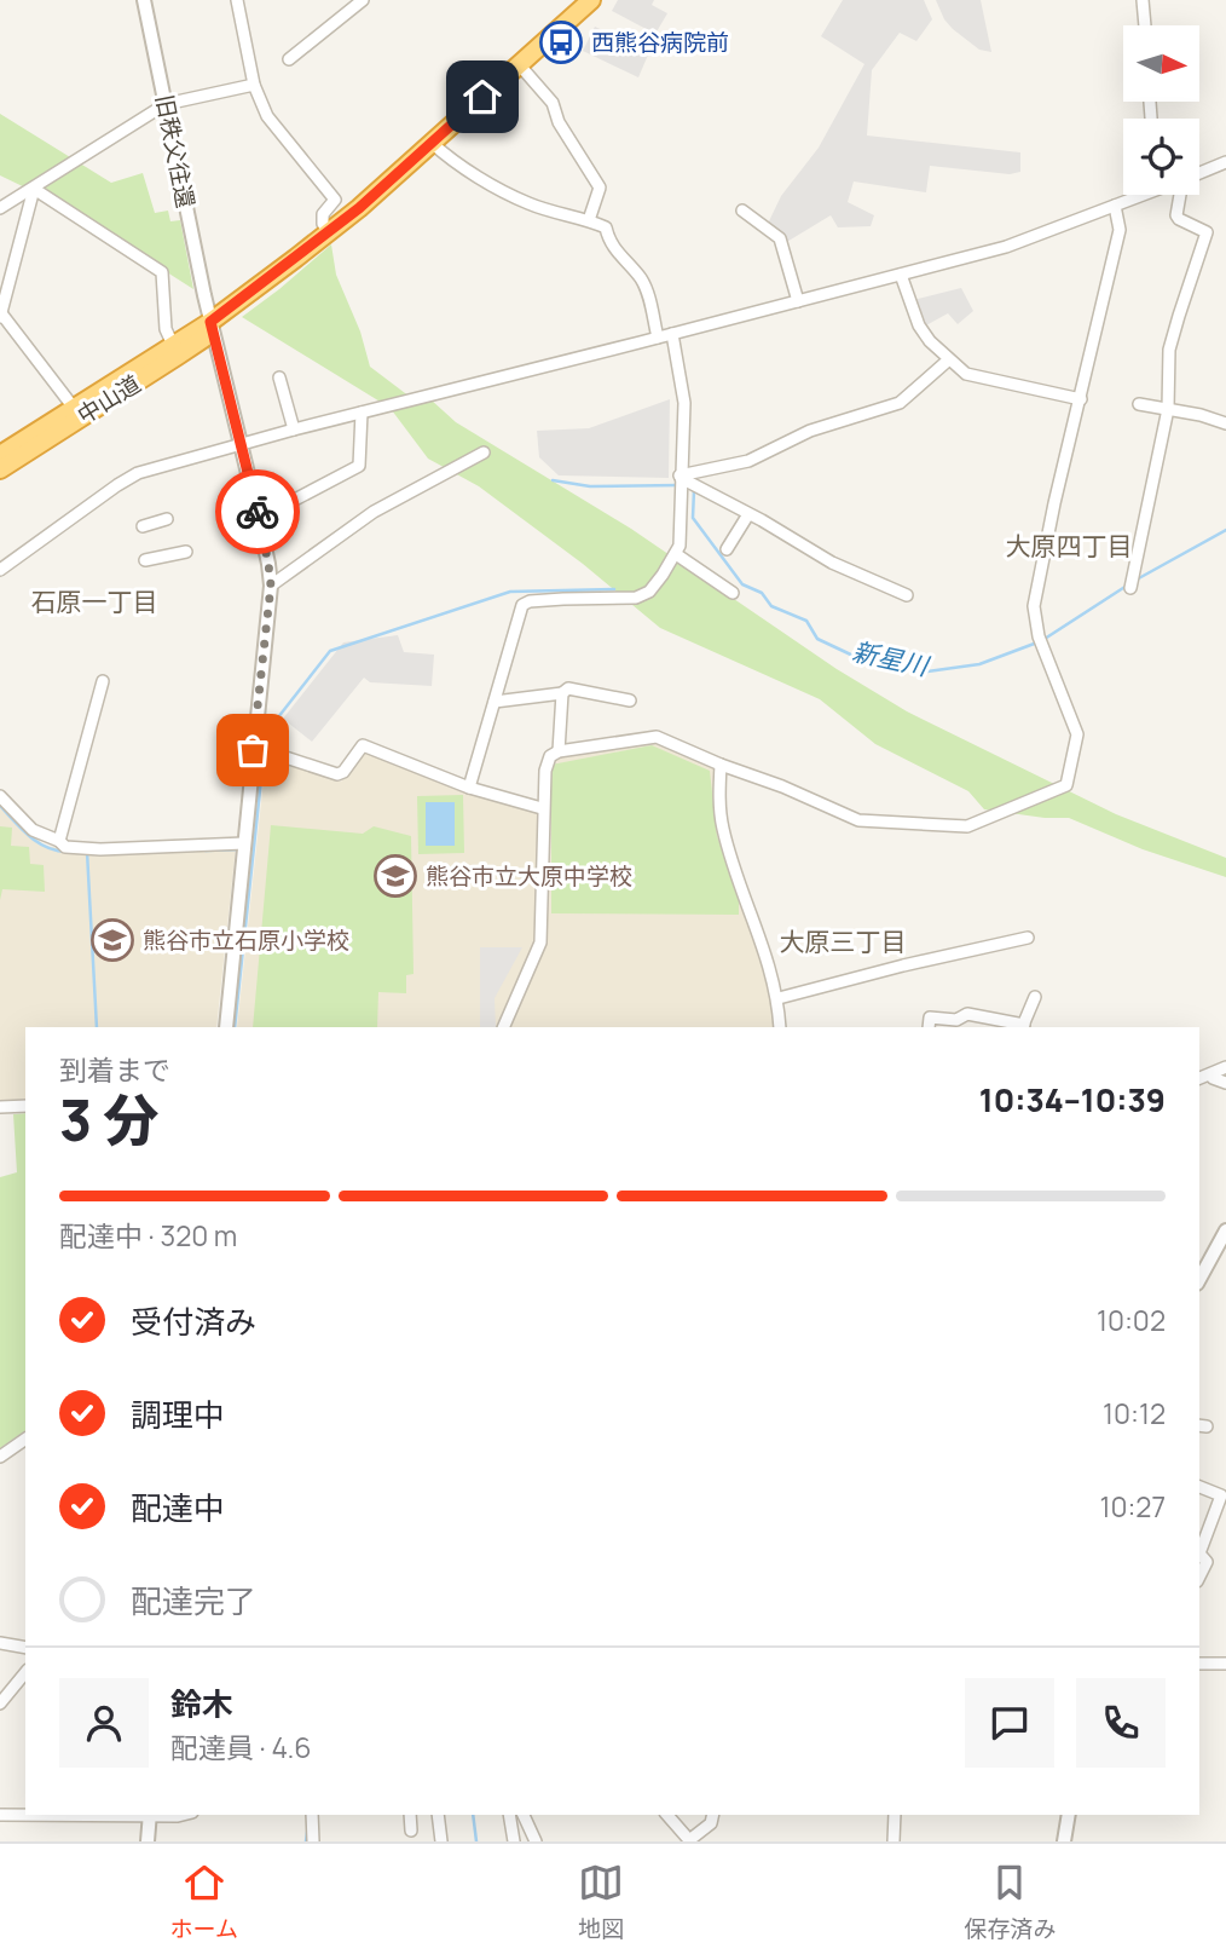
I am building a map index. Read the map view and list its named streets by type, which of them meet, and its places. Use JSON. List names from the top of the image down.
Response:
{
  "streets": {
    "highway": ["中山道"],
    "street": ["旧秩父往還"]
  },
  "crossings": [
    ["旧秩父往還", "中山道"]
  ],
  "districts": ["大原四丁目", "石原一丁目", "大原三丁目"],
  "water": ["新星川"],
  "places": {
    "bus stop": ["西熊谷病院前"],
    "school or university": ["熊谷市立大原中学校", "熊谷市立石原小学校"]
  },
  "north": "right",
  "page": {
    "heading": ["3 分", "到着まで", "10:34–10:39"],
    "panel": ["鈴木", "配達員 · 4.6"],
    "bar": "配達中 · 320 m",
    "list": [
      ["受付済み", "10:02"],
      ["調理中", "10:12"],
      ["配達中", "10:27"],
      "配達完了"
    ],
    "tabs": ["ホーム", "地図", "保存済み"]
  }
}
